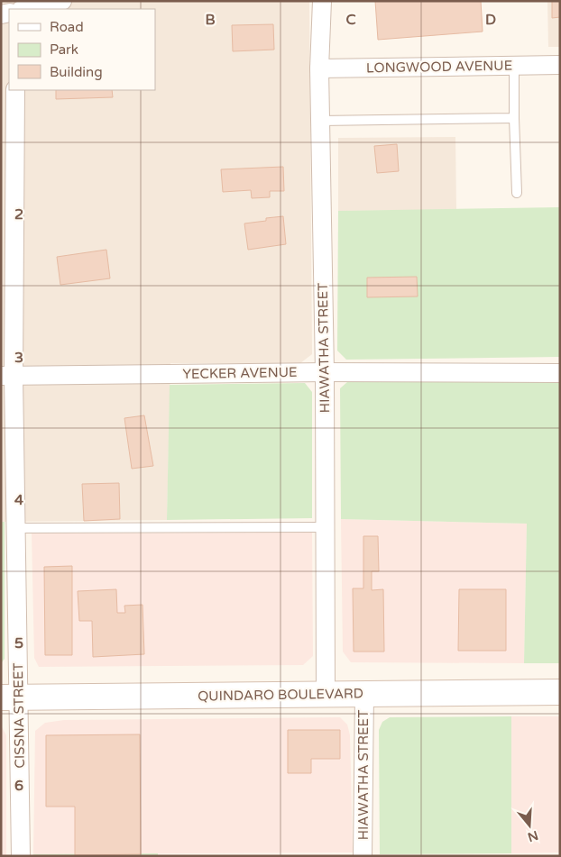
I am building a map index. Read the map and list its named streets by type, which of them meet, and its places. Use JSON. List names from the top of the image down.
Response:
{
  "streets": {
    "main road": ["QUINDARO BOULEVARD"],
    "street": [
      "LONGWOOD AVENUE",
      "HIAWATHA STREET",
      "YECKER AVENUE",
      "CISSNA STREET"
    ]
  },
  "crossings": [
    ["LONGWOOD AVENUE", "HIAWATHA STREET"],
    ["HIAWATHA STREET", "YECKER AVENUE"],
    ["HIAWATHA STREET", "QUINDARO BOULEVARD"],
    ["YECKER AVENUE", "CISSNA STREET"],
    ["QUINDARO BOULEVARD", "CISSNA STREET"]
  ],
  "legend": ["Road", "Park", "Building"],
  "north": "bottom",
  "grid": {
    "columns": ["B", "C", "D"],
    "rows": [
      "2",
      "3",
      "4",
      "5",
      "6"
    ]
  }
}
